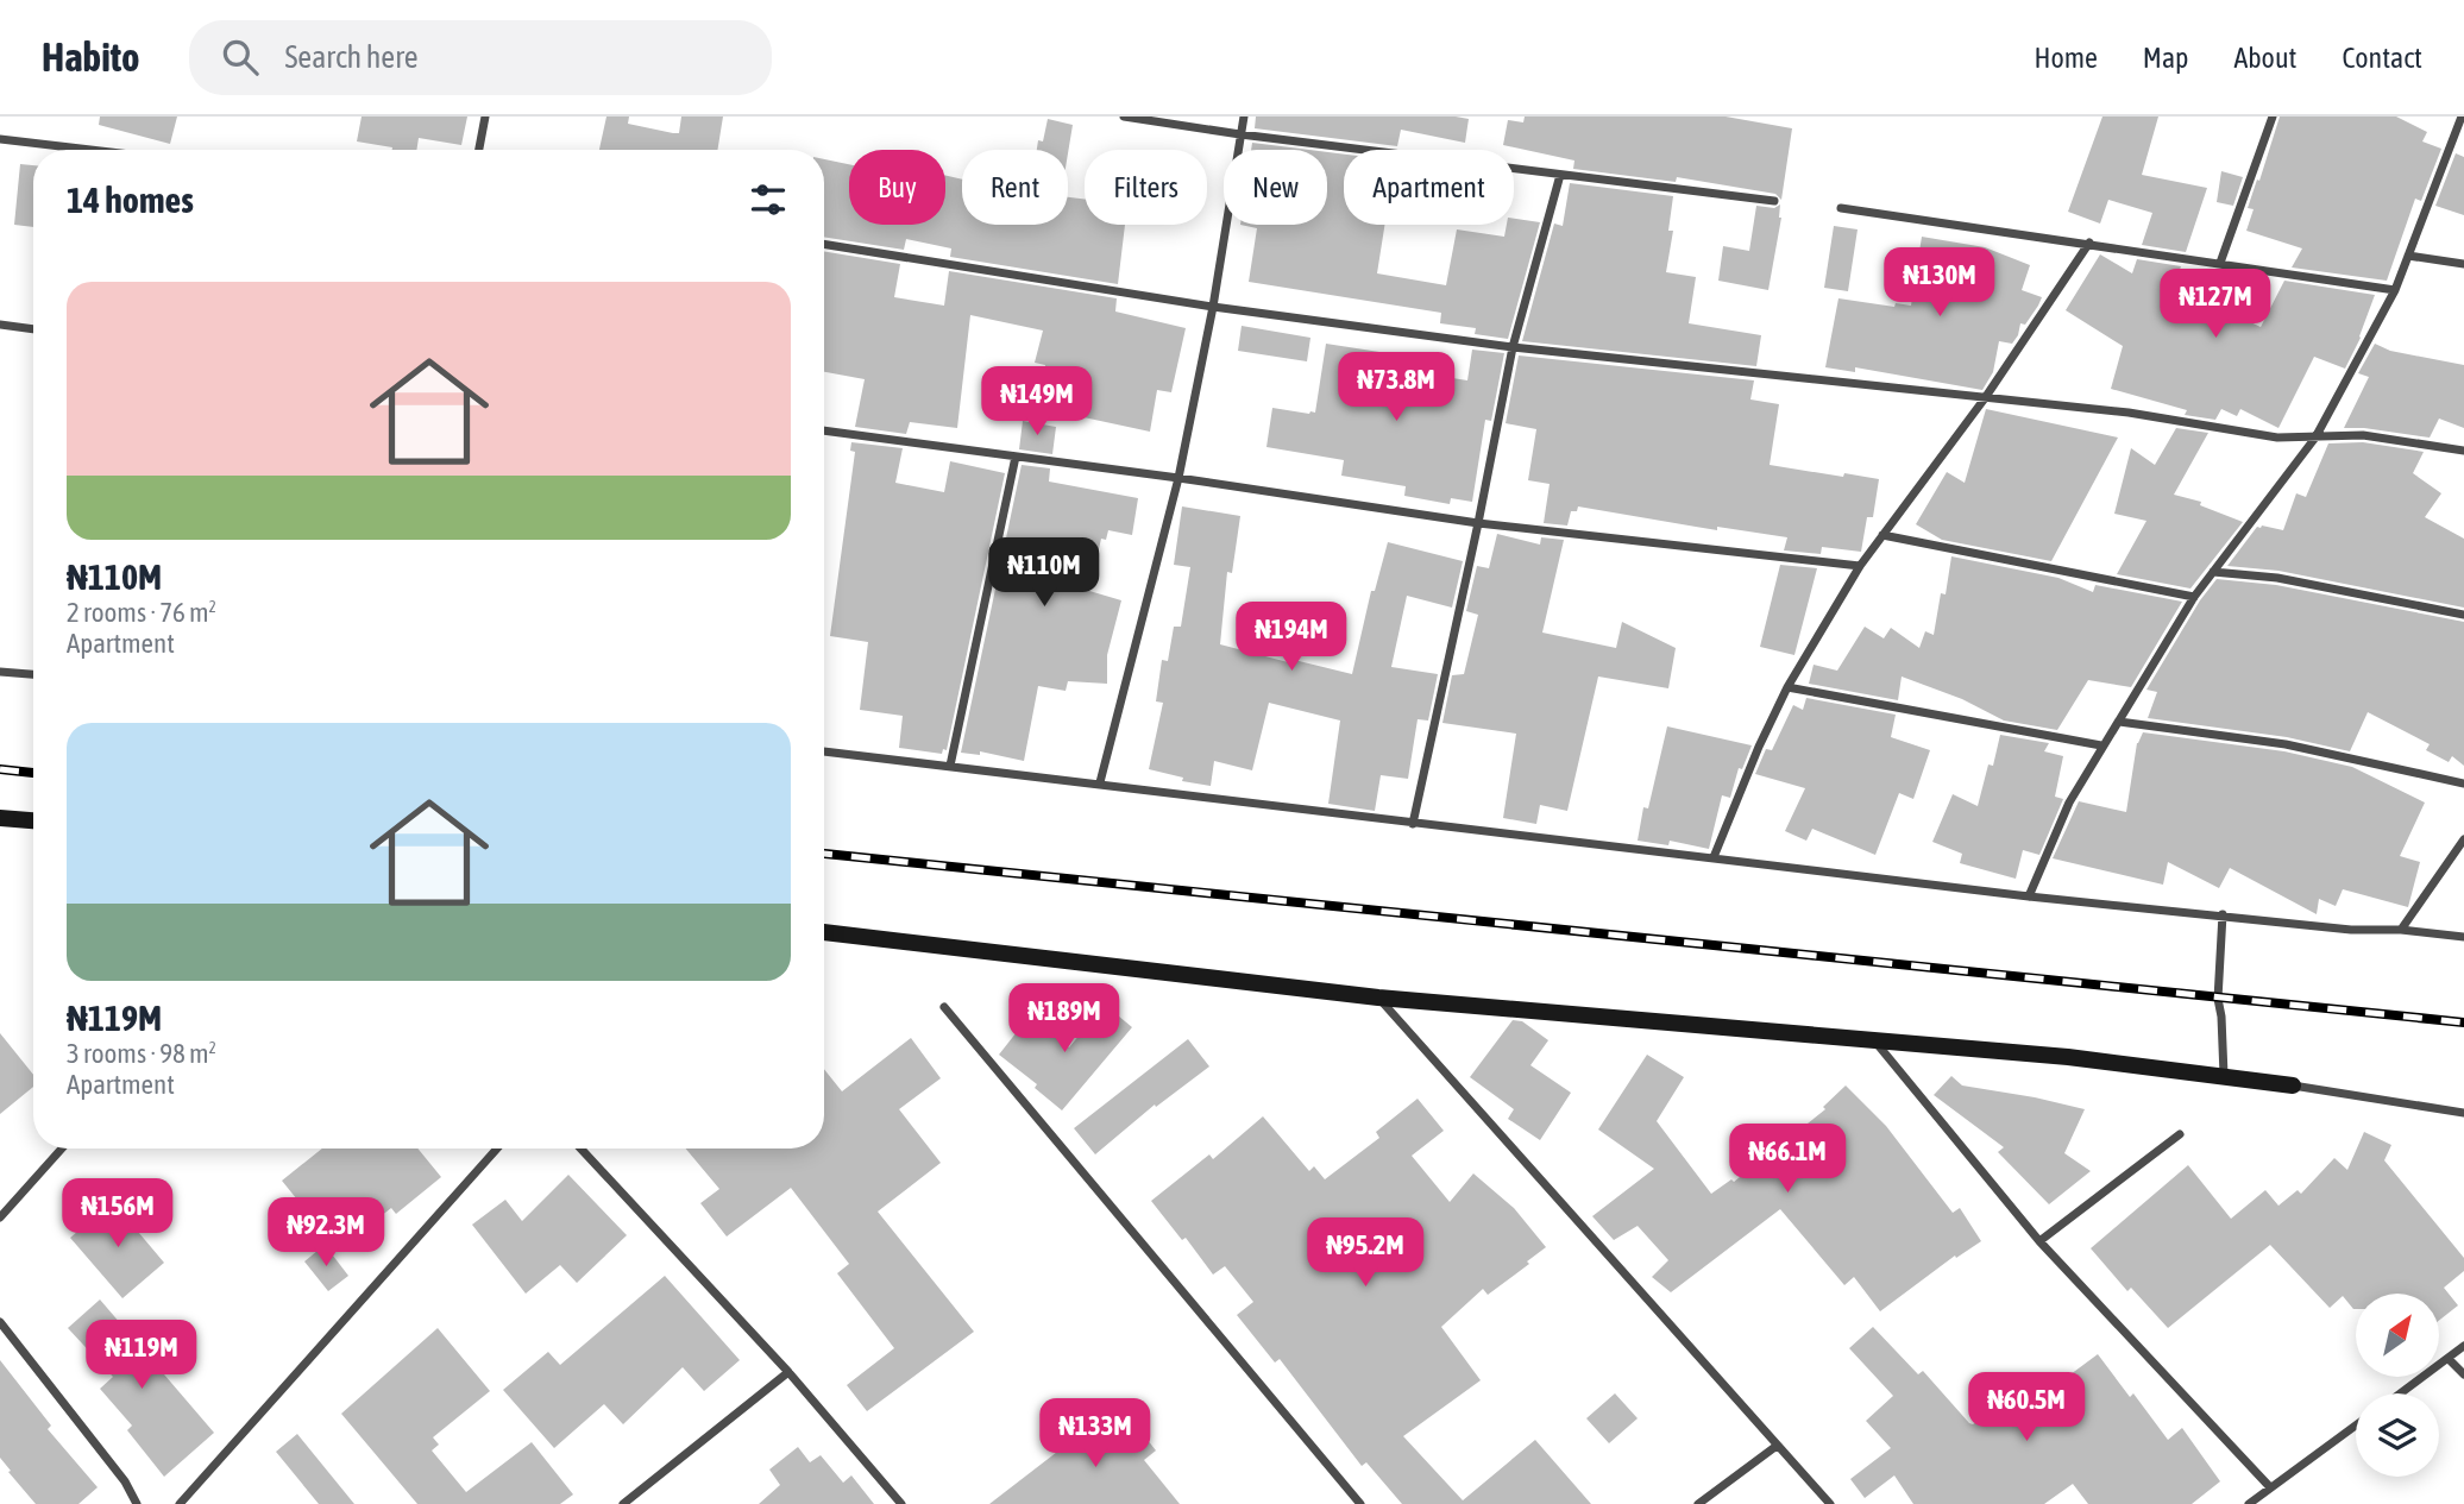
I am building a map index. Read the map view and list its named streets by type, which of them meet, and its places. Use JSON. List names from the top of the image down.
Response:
{
  "north": "top right",
  "page": {
    "header": "Habito",
    "search": "Search here",
    "nav": [
      "Home",
      "Map",
      "About",
      "Contact"
    ],
    "chip": [
      "Buy",
      "Rent",
      "Filters",
      "New",
      "Apartment"
    ],
    "heading": "14 homes",
    "price": [
      "₦130M",
      "₦127M",
      "₦73.8M",
      "₦149M",
      "₦110M",
      "₦194M",
      "₦189M",
      "₦66.1M",
      "₦156M",
      "₦92.3M",
      "₦95.2M",
      "₦119M",
      "₦60.5M",
      "₦133M"
    ],
    "list": [
      {
        "name": "₦110M",
        "note": "2 rooms · 76 m² · Apartment"
      },
      {
        "name": "₦119M",
        "note": "3 rooms · 98 m² · Apartment"
      }
    ]
  }
}
